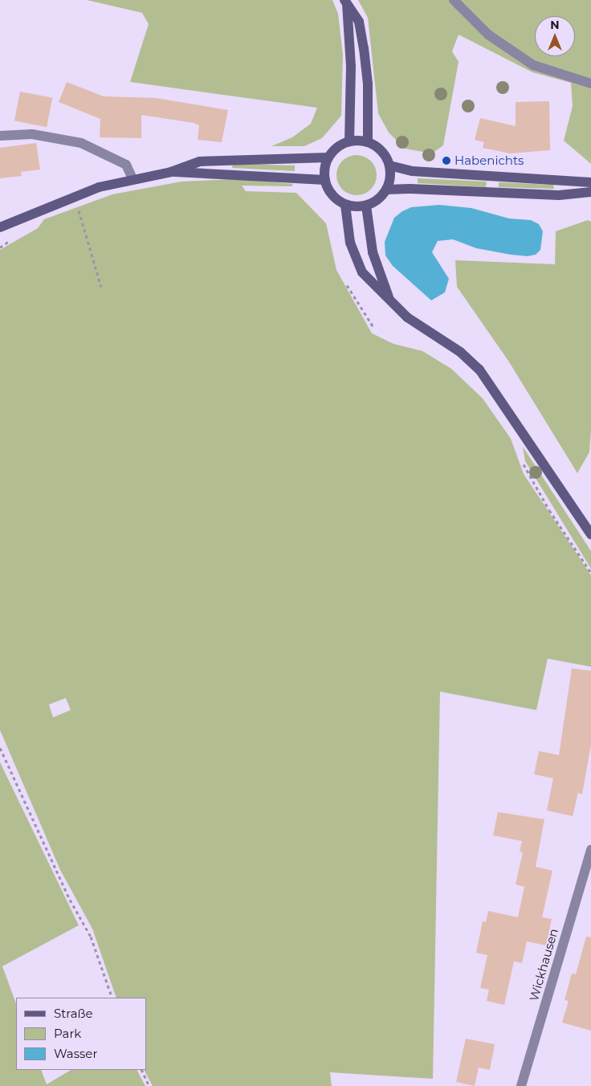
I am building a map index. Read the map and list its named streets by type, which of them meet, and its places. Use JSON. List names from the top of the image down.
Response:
{
  "streets": {
    "street": ["Wickhausen"]
  },
  "places": ["Habenichts"],
  "legend": ["Straße", "Park", "Wasser"],
  "north": "top"
}
